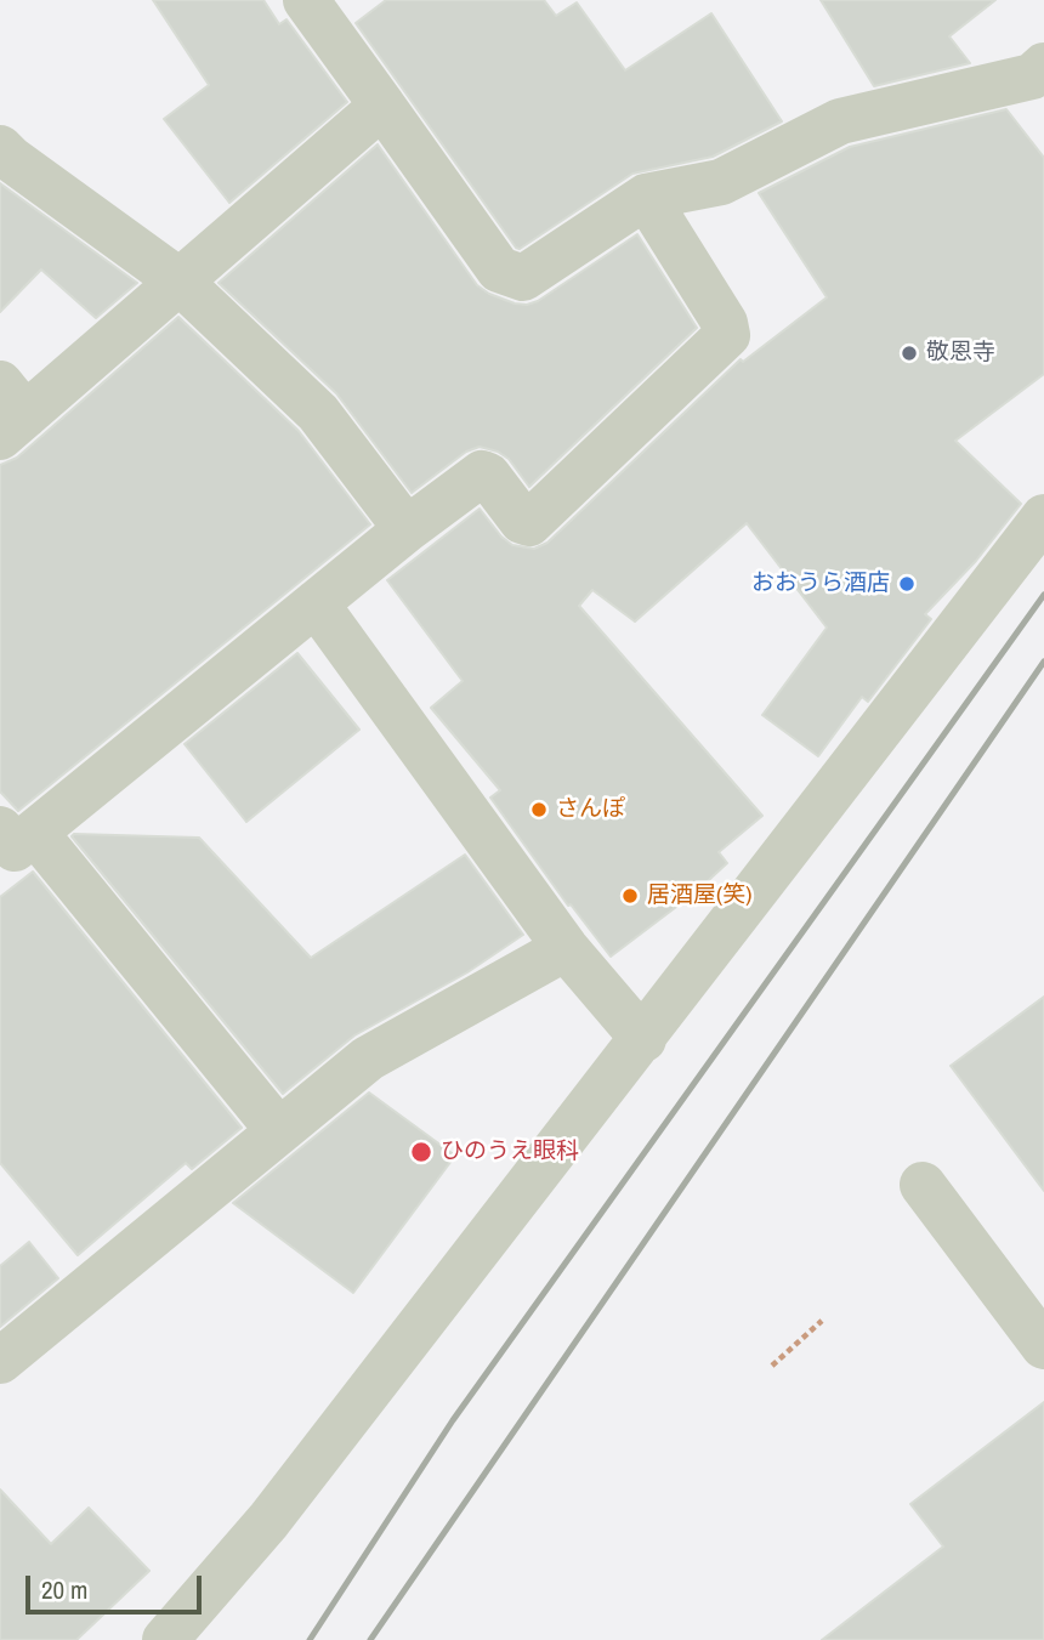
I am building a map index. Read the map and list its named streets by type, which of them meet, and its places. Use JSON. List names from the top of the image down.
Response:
{
  "places": [
    "敬恩寺",
    "おおうら酒店",
    "さんぽ",
    "居酒屋(笑)",
    "ひのうえ眼科"
  ],
  "scale_bar": "20 m"
}
